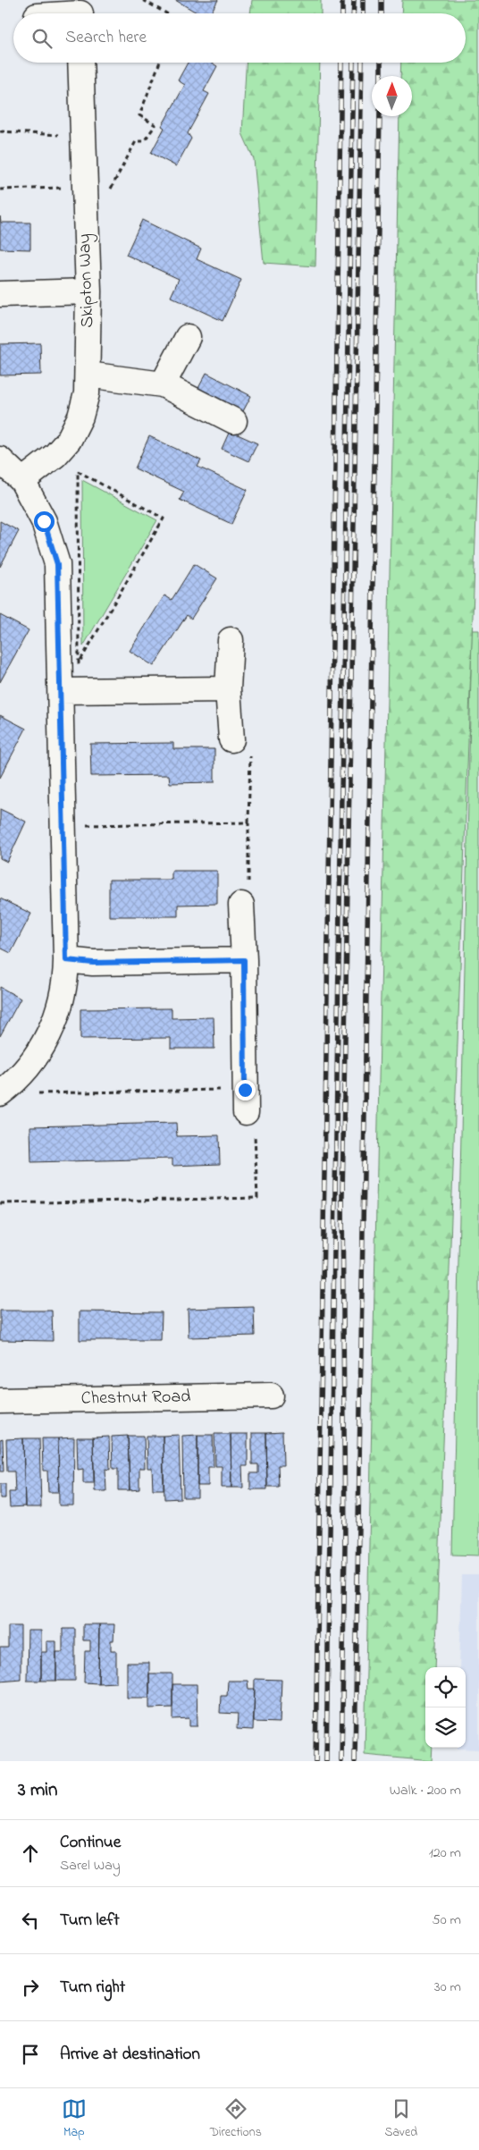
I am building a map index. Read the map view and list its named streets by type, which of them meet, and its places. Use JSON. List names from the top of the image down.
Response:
{
  "streets": {
    "street": ["Skipton Way", "Chestnut Road"]
  },
  "north": "top",
  "page": {
    "search": "Search here",
    "heading": ["3 min", "Walk · 200 m"],
    "list": [
      ["Continue", "Sarel Way", "120 m"],
      ["Turn left", "50 m"],
      ["Turn right", "30 m"],
      "Arrive at destination"
    ],
    "nav": ["Map", "Directions", "Saved"]
  }
}
